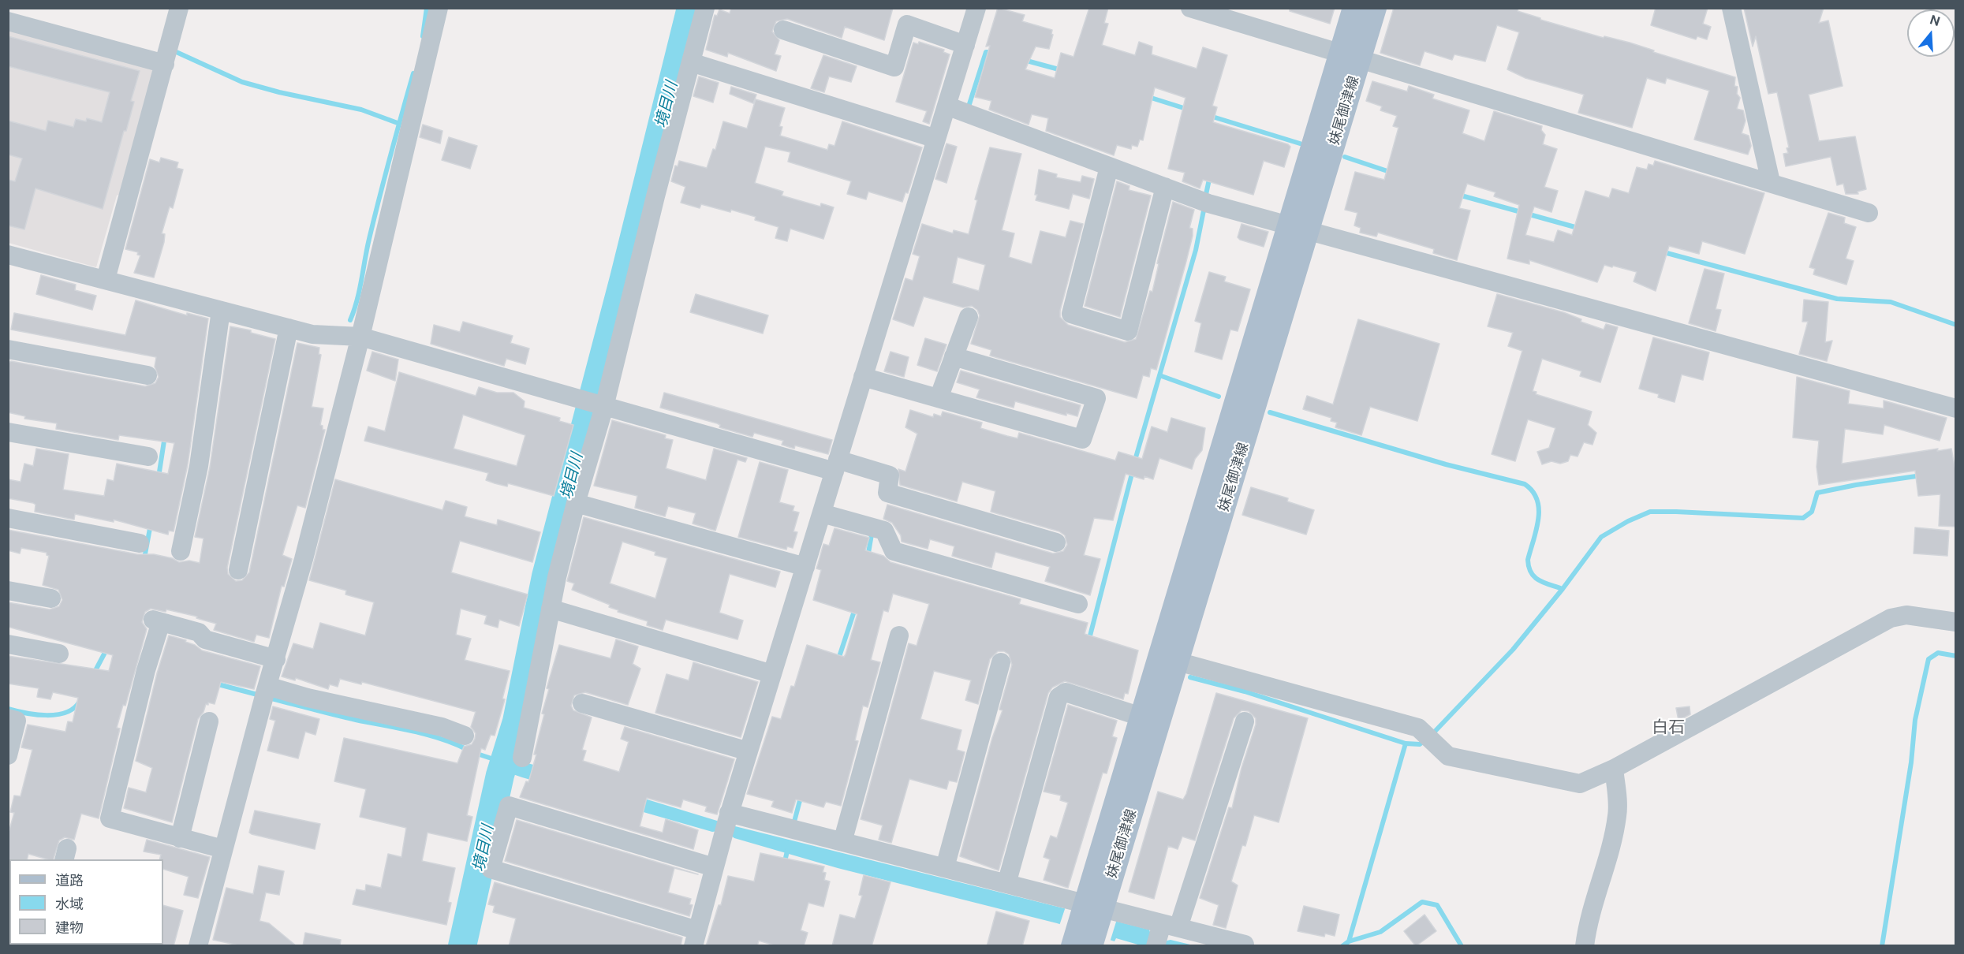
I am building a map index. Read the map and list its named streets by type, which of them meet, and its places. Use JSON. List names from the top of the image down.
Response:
{
  "streets": {
    "main road": ["妹尾御津線"]
  },
  "districts": ["白石"],
  "water": ["境目川"],
  "legend": ["道路", "水域", "建物"],
  "north": "top"
}
